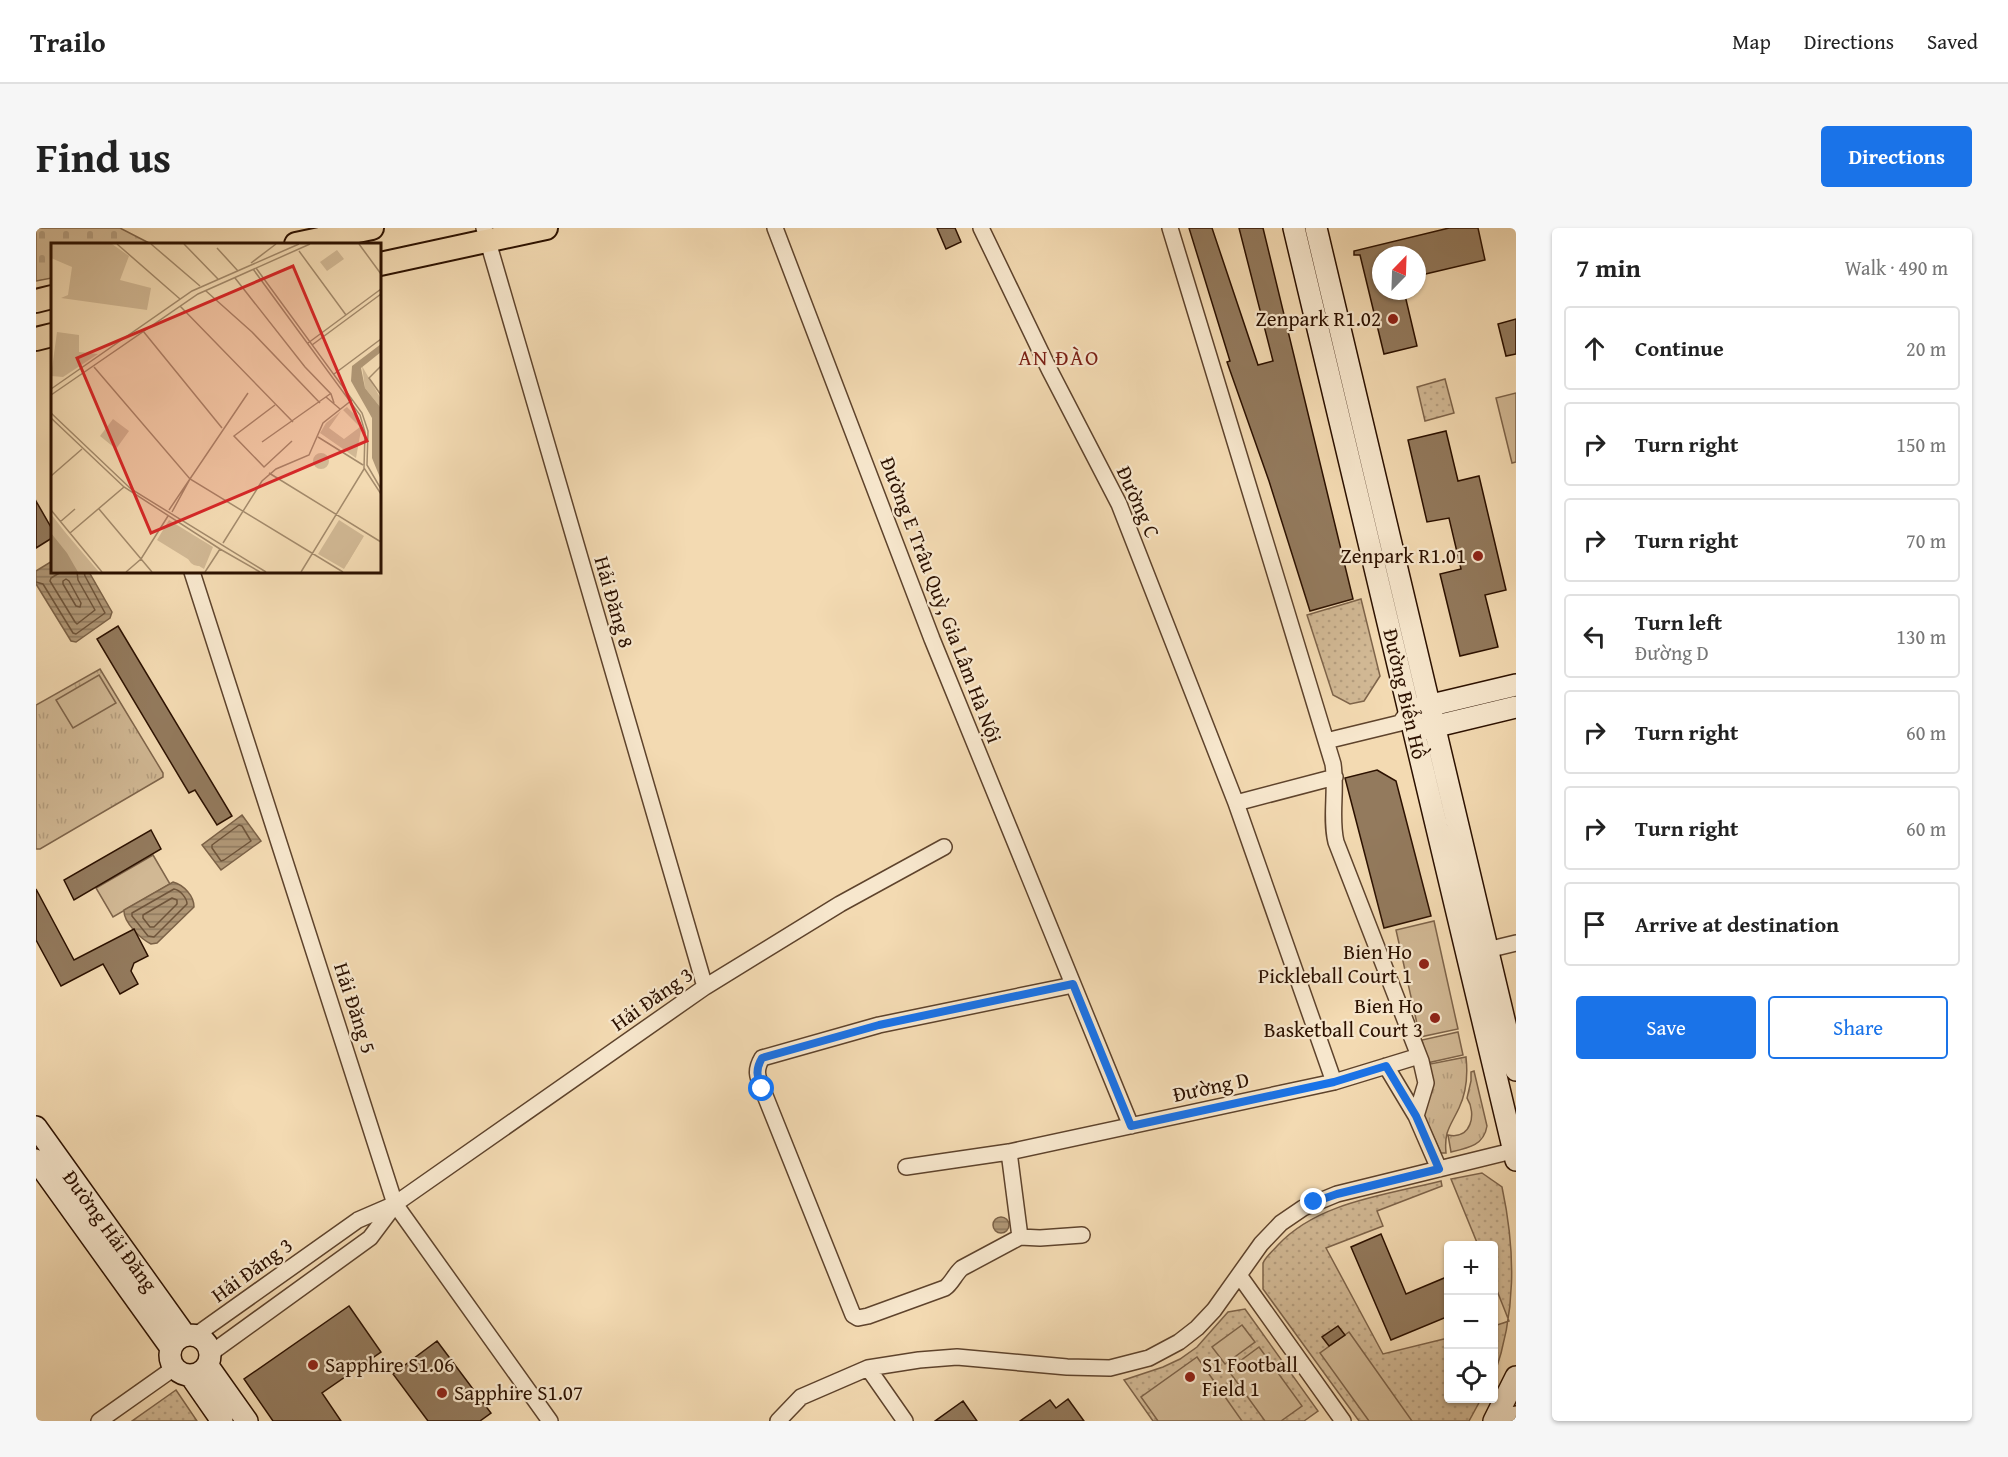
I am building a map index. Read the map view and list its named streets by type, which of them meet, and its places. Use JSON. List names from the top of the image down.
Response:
{
  "streets": {
    "street": [
      "Đường C",
      "Đường E Trâu Quỳ, Gia Lâm Hà Nội",
      "Hải Đăng 8",
      "Đường Biển Hồ",
      "Hải Đăng 3",
      "Hải Đăng 5",
      "Đường D",
      "Đường Hải Đăng"
    ]
  },
  "crossings": [
    ["Đường C", "Đường D"],
    ["Đường E Trâu Quỳ, Gia Lâm Hà Nội", "Đường D"],
    ["Hải Đăng 8", "Hải Đăng 3"],
    ["Hải Đăng 3", "Hải Đăng 5"],
    ["Hải Đăng 3", "Đường Hải Đăng"]
  ],
  "districts": ["AN ĐÀO"],
  "places": [
    "Zenpark R1.02",
    "Zenpark R1.01",
    "Bien Ho Pickleball Court 1",
    "Bien Ho Basketball Court 3",
    "Sapphire S1.06",
    "S1 Football Field 1",
    "Sapphire S1.07"
  ],
  "north": "top right",
  "page": {
    "header": "Trailo",
    "nav": ["Map", "Directions", "Saved"],
    "title": "Find us",
    "buttons": [
      "Directions",
      ["Save", "Share"]
    ],
    "heading": ["7 min", "Walk · 490 m"],
    "list": [
      ["Continue", "20 m"],
      ["Turn right", "150 m"],
      ["Turn right", "70 m"],
      ["Turn left", "Đường D", "130 m"],
      ["Turn right", "60 m"],
      ["Turn right", "60 m"],
      "Arrive at destination"
    ],
    "map_buttons": ["+", "−"]
  }
}
